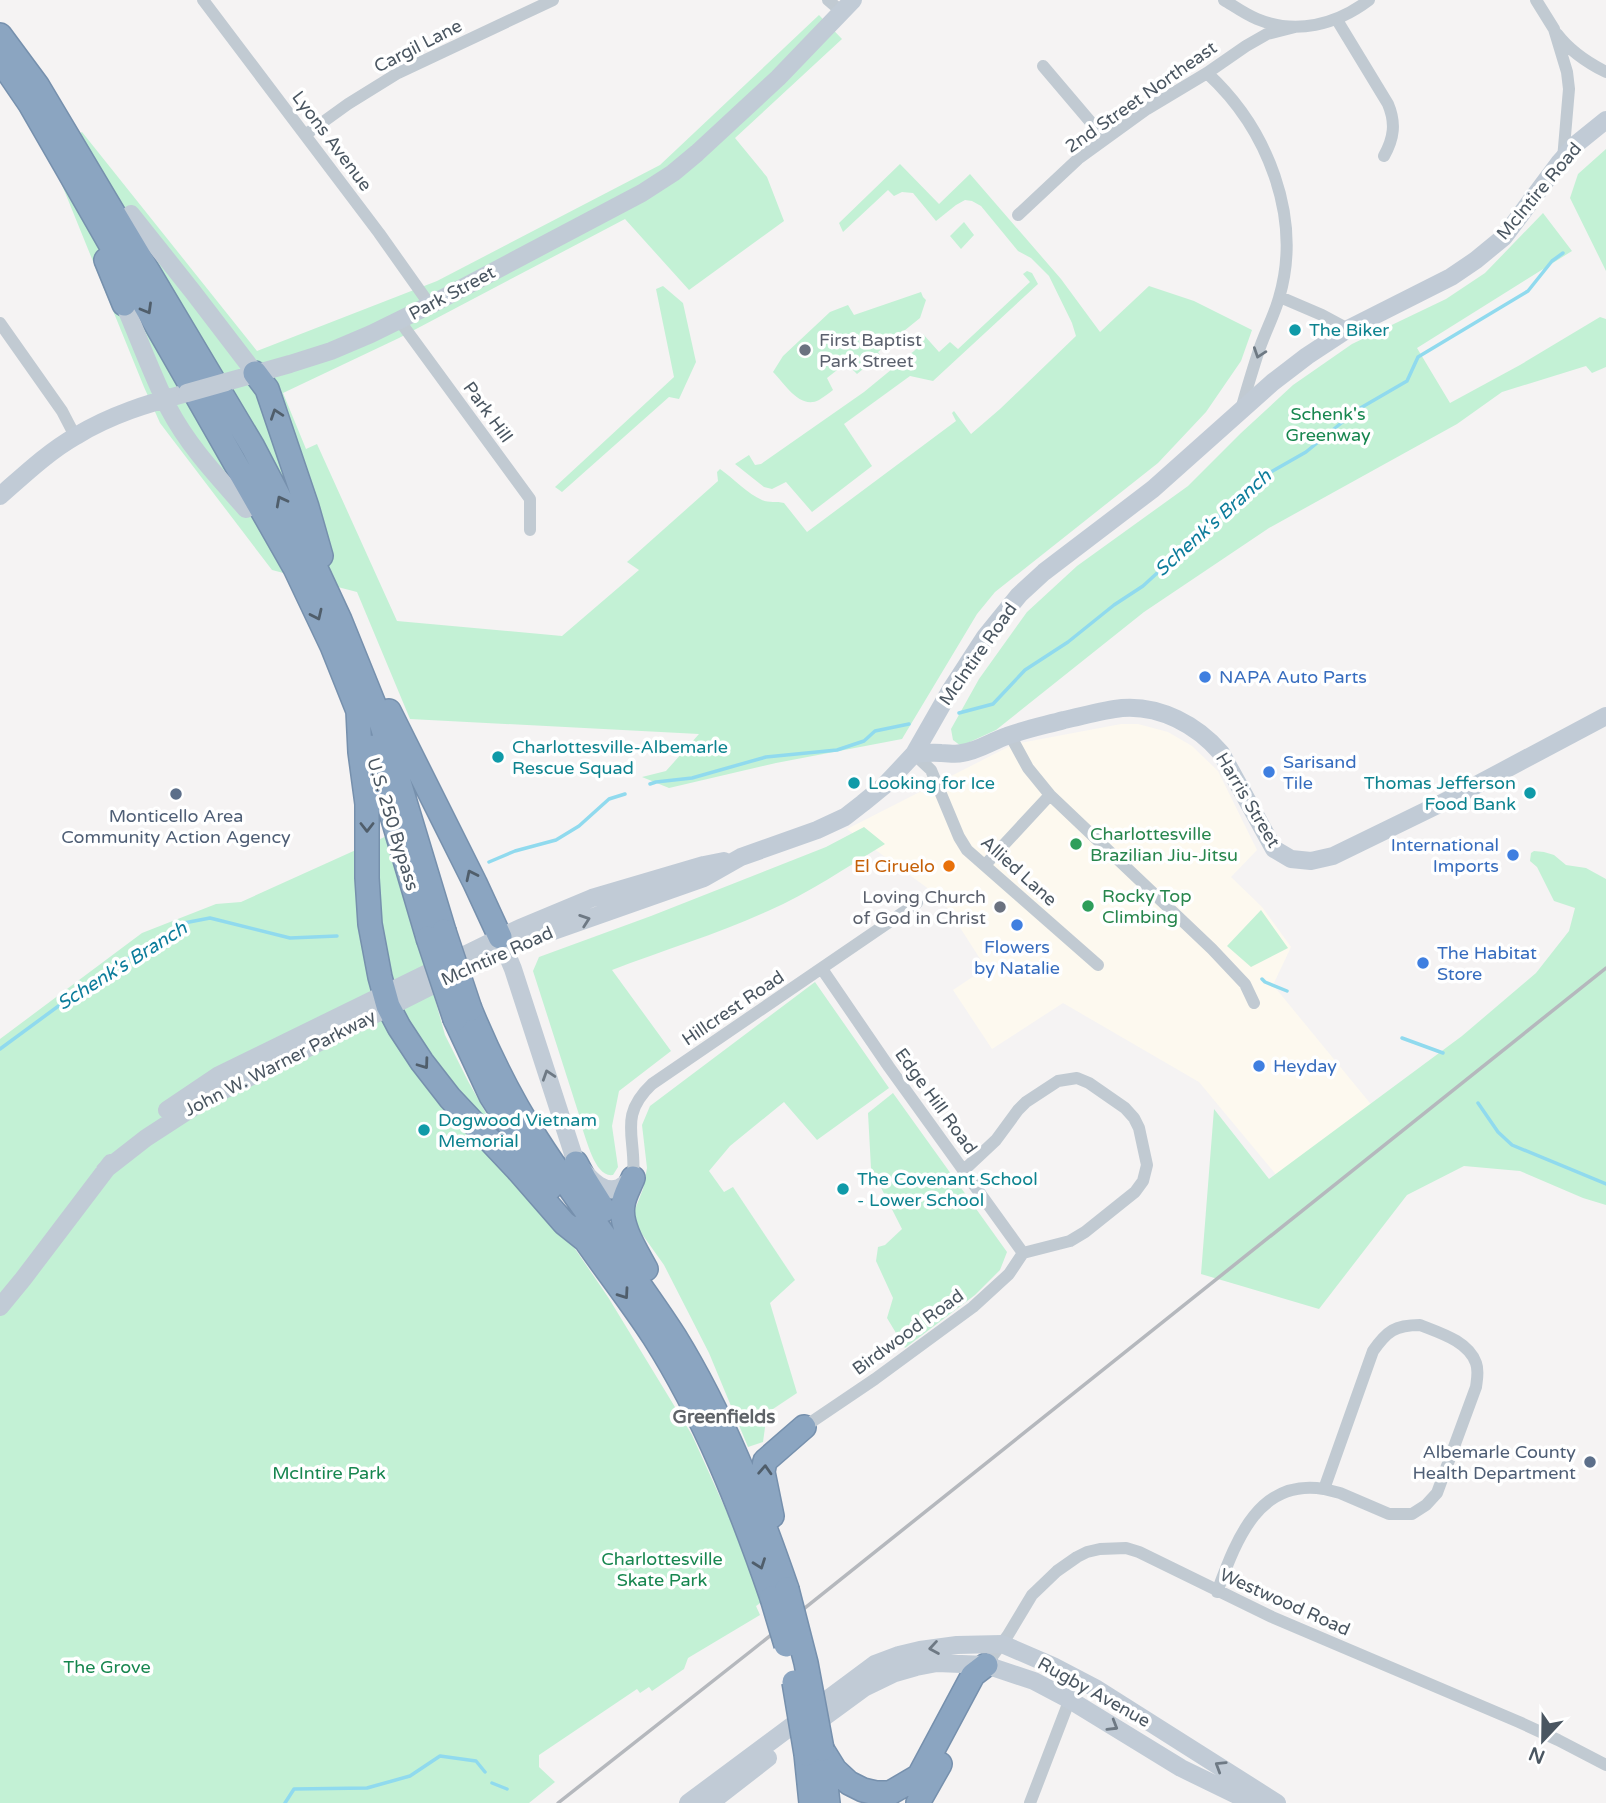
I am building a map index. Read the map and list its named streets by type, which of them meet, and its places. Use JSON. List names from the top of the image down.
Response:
{
  "streets": {
    "highway": ["U.S. 250 Bypass"],
    "street": [
      "Cargil Lane",
      "2nd Street Northeast",
      "Lyons Avenue",
      "McIntire Road",
      "Park Street",
      "Park Hill",
      "Harris Street",
      "Allied Lane",
      "Hillcrest Road",
      "John W. Warner Parkway",
      "Edge Hill Road",
      "Birdwood Road",
      "Westwood Road",
      "Rugby Avenue"
    ]
  },
  "crossings": [
    ["Cargil Lane", "Lyons Avenue"],
    ["Lyons Avenue", "Park Street"],
    ["McIntire Road", "Harris Street"],
    ["McIntire Road", "Allied Lane"],
    ["McIntire Road", "John W. Warner Parkway"],
    ["Park Street", "Park Hill"],
    ["Harris Street", "Allied Lane"],
    ["Hillcrest Road", "Edge Hill Road"],
    ["Edge Hill Road", "Birdwood Road"],
    ["Westwood Road", "Rugby Avenue"]
  ],
  "districts": ["Greenfields"],
  "water": ["Schenk's Branch"],
  "parks": [
    "Schenk's Greenway",
    "McIntire Park",
    "Charlottesville Skate Park",
    "The Grove"
  ],
  "places": [
    "The Biker",
    "First Baptist Park Street",
    "NAPA Auto Parts",
    "Charlottesville-Albemarle Rescue Squad",
    "Sarisand Tile",
    "Looking for Ice",
    "Thomas Jefferson Food Bank",
    "Monticello Area Community Action Agency",
    "Charlottesville Brazilian Jiu-Jitsu",
    "International Imports",
    "El Ciruelo",
    "Rocky Top Climbing",
    "Loving Church of God in Christ",
    "Flowers by Natalie",
    "The Habitat Store",
    "Heyday",
    "Dogwood Vietnam Memorial",
    "The Covenant School - Lower School",
    "Albemarle County Health Department"
  ],
  "north": "bottom"
}
